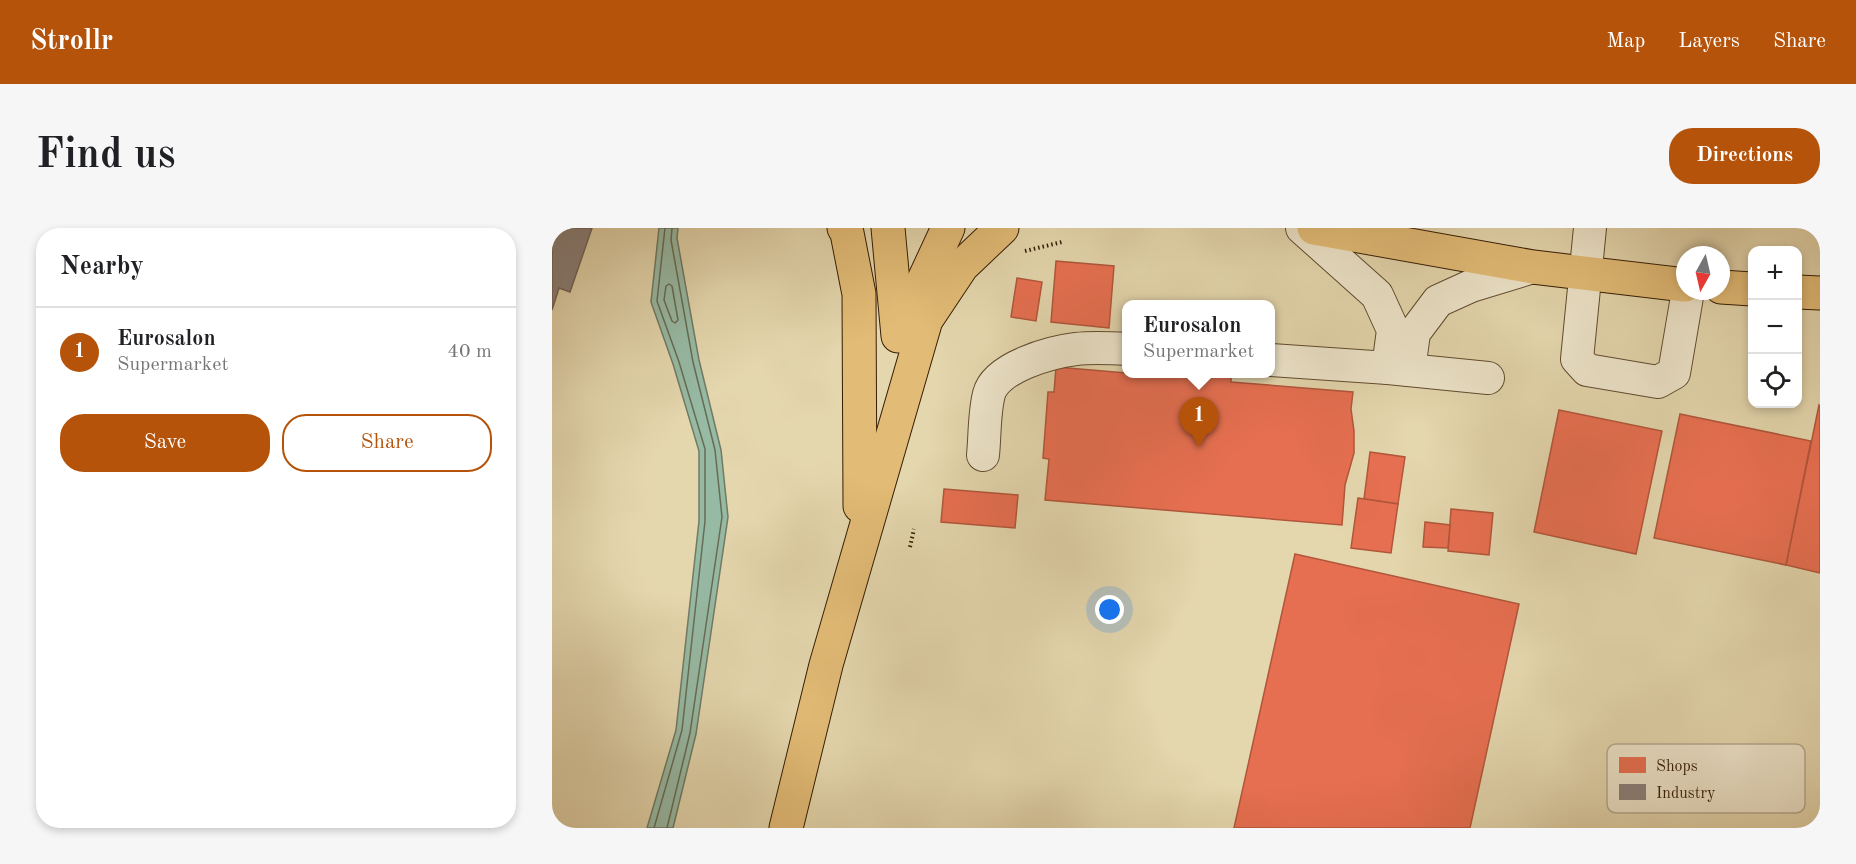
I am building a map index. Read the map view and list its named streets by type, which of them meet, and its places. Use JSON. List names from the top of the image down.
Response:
{
  "legend": ["Shops", "Industry"],
  "north": "bottom",
  "page": {
    "header": "Strollr",
    "nav": ["Map", "Layers", "Share"],
    "buttons": [
      "Directions",
      ["Save", "Share"]
    ],
    "title": "Find us",
    "heading": "Nearby",
    "map_buttons": ["+", "−"],
    "popup": ["Eurosalon", "Supermarket"],
    "list": [
      {
        "mark": "1",
        "name": "Eurosalon",
        "note": "Supermarket",
        "value": "40 m"
      }
    ],
    "pins": "1"
  }
}
